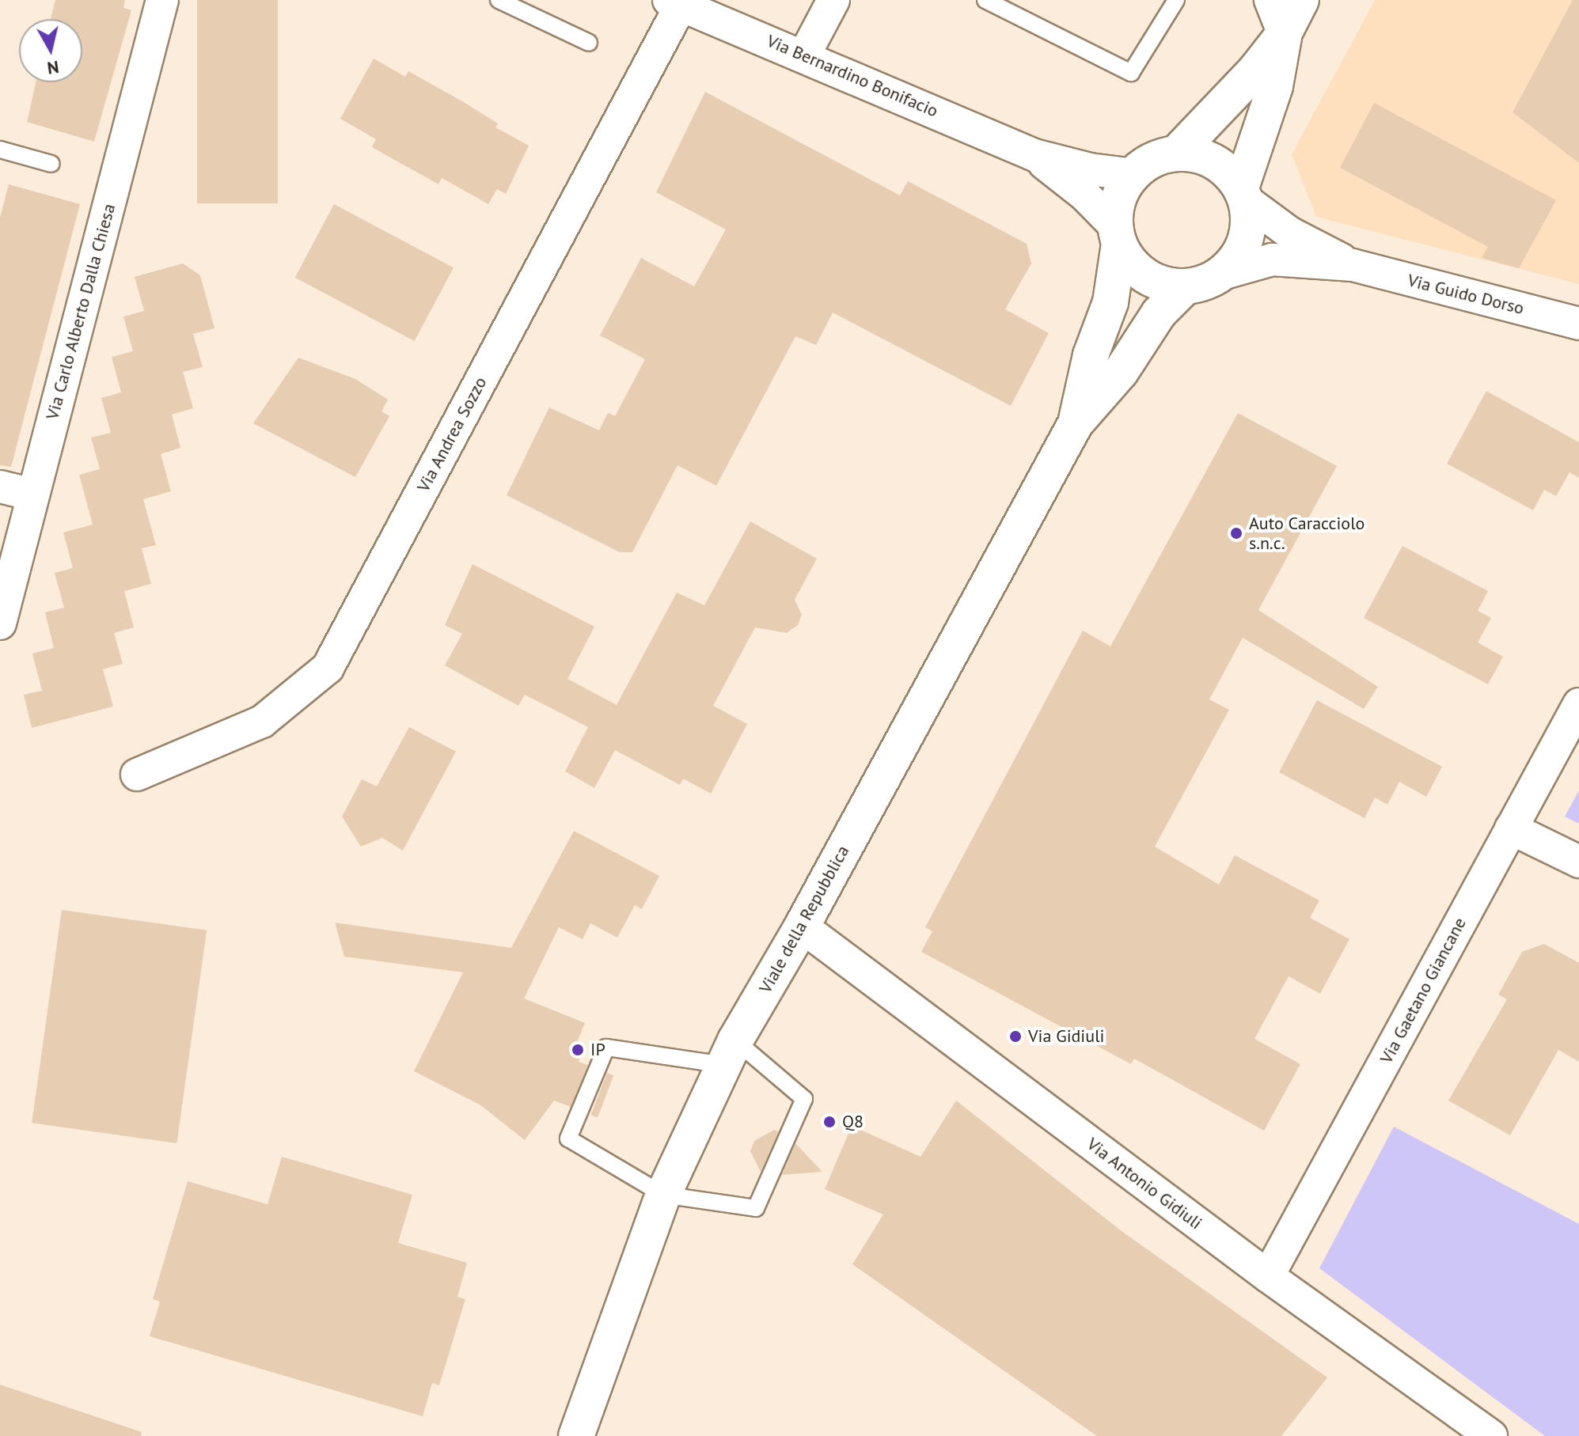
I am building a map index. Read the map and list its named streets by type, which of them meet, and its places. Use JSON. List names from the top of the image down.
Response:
{
  "streets": {
    "main road": ["Viale della Repubblica"],
    "street": [
      "Via Bernardino Bonifacio",
      "Via Guido Dorso",
      "Via Carlo Alberto Dalla Chiesa",
      "Via Andrea Sozzo",
      "Via Gaetano Giancane",
      "Via Antonio Gidiuli"
    ]
  },
  "crossings": [
    ["Via Bernardino Bonifacio", "Via Guido Dorso"],
    ["Via Bernardino Bonifacio", "Via Andrea Sozzo"],
    ["Via Bernardino Bonifacio", "Viale della Repubblica"],
    ["Via Guido Dorso", "Viale della Repubblica"],
    ["Viale della Repubblica", "Via Antonio Gidiuli"],
    ["Via Gaetano Giancane", "Via Antonio Gidiuli"]
  ],
  "places": [
    "Auto Caracciolo s.n.c.",
    "Via Gidiuli",
    "IP",
    "Q8"
  ],
  "north": "bottom"
}
